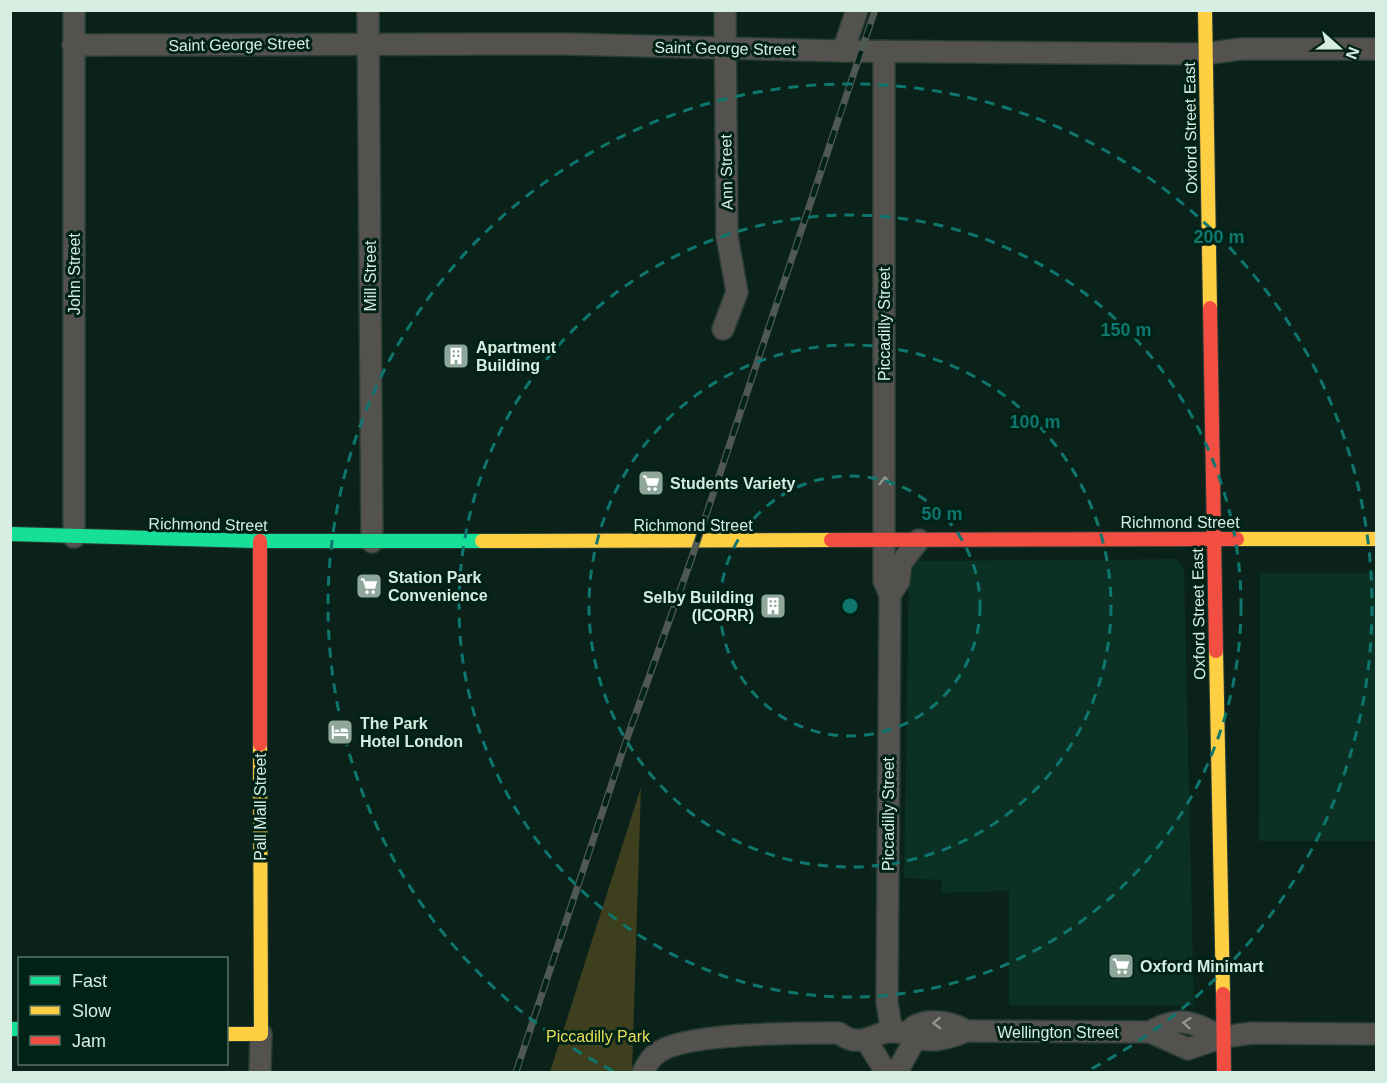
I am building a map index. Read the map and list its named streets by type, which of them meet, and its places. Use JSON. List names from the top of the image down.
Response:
{
  "streets": {
    "main road": ["Oxford Street East", "Richmond Street", "Pall Mall Street"],
    "street": [
      "Saint George Street",
      "Ann Street",
      "John Street",
      "Mill Street",
      "Piccadilly Street",
      "Wellington Street"
    ]
  },
  "crossings": [
    ["Saint George Street", "Oxford Street East"],
    ["Saint George Street", "Ann Street"],
    ["Saint George Street", "John Street"],
    ["Saint George Street", "Mill Street"],
    ["Saint George Street", "Piccadilly Street"],
    ["Oxford Street East", "Richmond Street"],
    ["Oxford Street East", "Wellington Street"],
    ["John Street", "Richmond Street"],
    ["Mill Street", "Richmond Street"],
    ["Piccadilly Street", "Richmond Street"],
    ["Piccadilly Street", "Wellington Street"],
    ["Richmond Street", "Pall Mall Street"]
  ],
  "one_way": ["Piccadilly Street"],
  "parks": ["Piccadilly Park"],
  "places": {
    "building": ["Apartment Building", "Selby Building (ICORR)"],
    "supermarket": ["Students Variety", "Station Park Convenience", "Oxford Minimart"],
    "hotel": ["The Park Hotel London"]
  },
  "legend": ["Fast", "Slow", "Jam"],
  "north": "right",
  "rings": [
    "200 m",
    "150 m",
    "100 m",
    "50 m"
  ]
}
